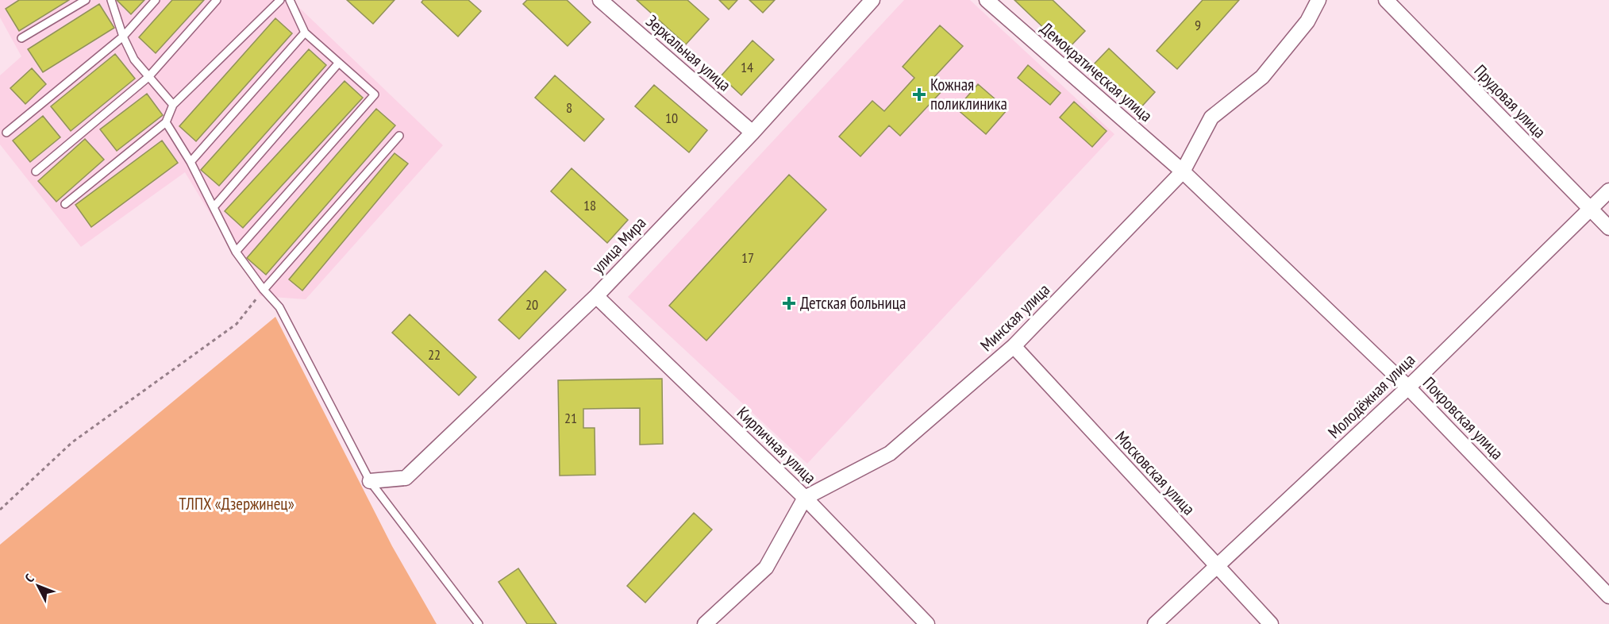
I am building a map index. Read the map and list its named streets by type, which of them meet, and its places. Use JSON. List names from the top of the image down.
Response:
{
  "streets": {
    "street": [
      "Зеркальная улица",
      "Демократическая улица",
      "Прудовая улица",
      "улица Мира",
      "Минская улица",
      "Молодёжная улица",
      "Покровская улица",
      "Кирпичная улица",
      "Московская улица"
    ]
  },
  "crossings": [
    ["Зеркальная улица", "улица Мира"],
    ["Демократическая улица", "Минская улица"],
    ["Демократическая улица", "Покровская улица"],
    ["Прудовая улица", "Молодёжная улица"],
    ["улица Мира", "Кирпичная улица"],
    ["Минская улица", "Покровская улица"],
    ["Минская улица", "Кирпичная улица"],
    ["Минская улица", "Московская улица"],
    ["Молодёжная улица", "Покровская улица"],
    ["Молодёжная улица", "Московская улица"]
  ],
  "parks": ["ТЛПХ «Дзержинец»"],
  "places": {
    "health": ["Кожная поликлиника", "Детская больница"]
  },
  "house_numbers": [
    "9",
    "14",
    "8",
    "10",
    "18",
    "17",
    "20",
    "22",
    "21"
  ],
  "north": "top left"
}
